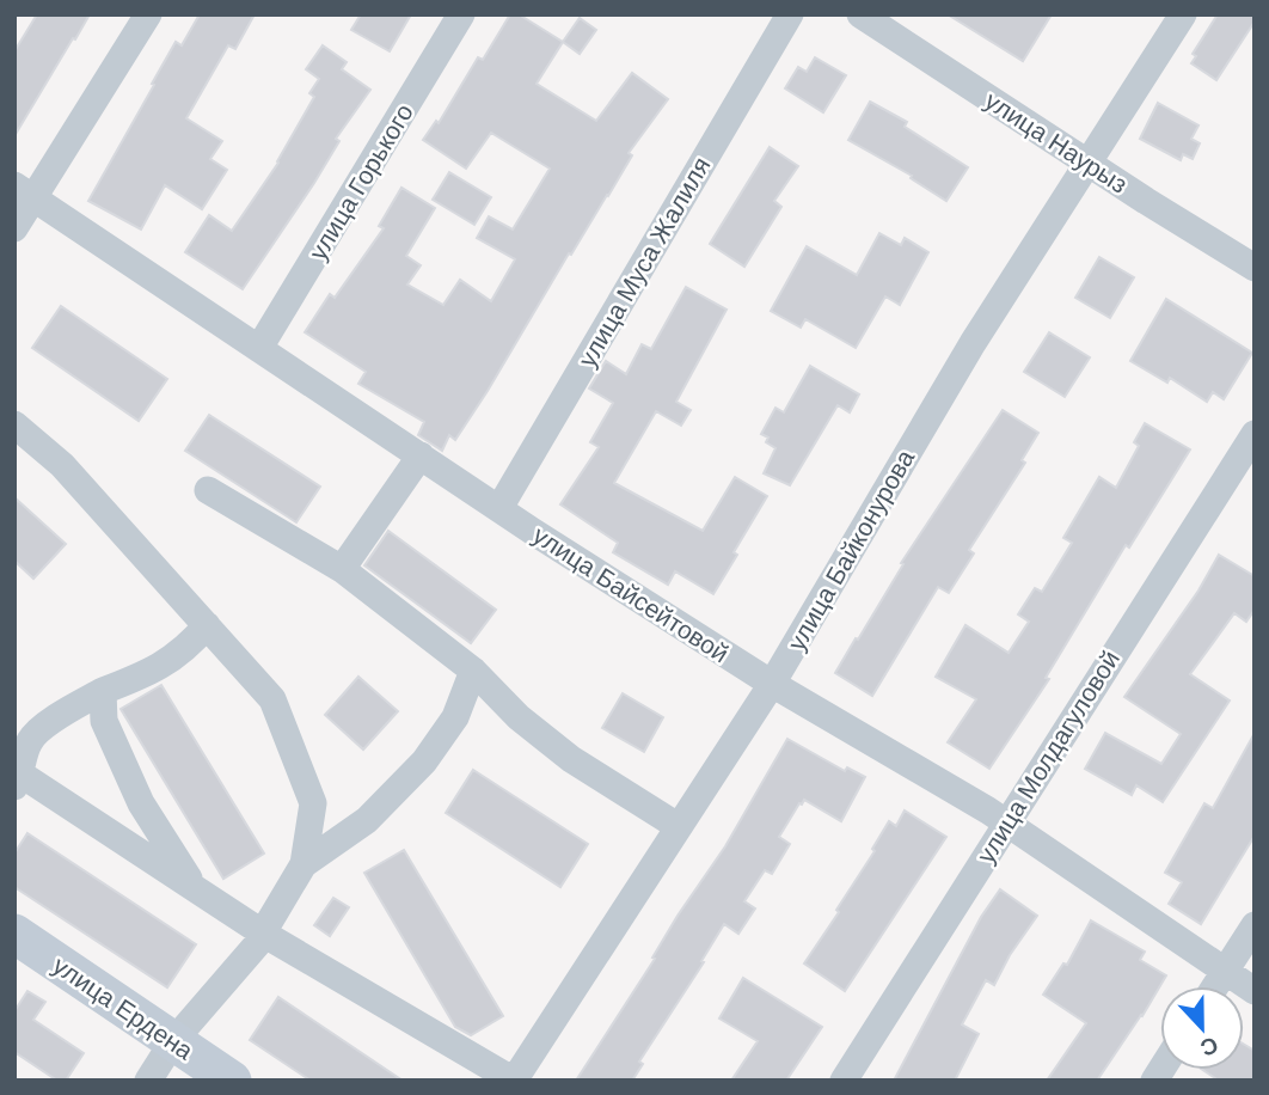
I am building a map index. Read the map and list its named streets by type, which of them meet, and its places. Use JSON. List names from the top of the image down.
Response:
{
  "streets": {
    "street": [
      "улица Наурыз",
      "улица Горького",
      "улица Муса Жалиля",
      "улица Байконурова",
      "улица Байсейтовой",
      "улица Молдагуловой",
      "улица Ердена"
    ]
  },
  "crossings": [
    ["улица Наурыз", "улица Байконурова"],
    ["улица Горького", "улица Байсейтовой"],
    ["улица Муса Жалиля", "улица Байсейтовой"],
    ["улица Байконурова", "улица Байсейтовой"],
    ["улица Байсейтовой", "улица Молдагуловой"]
  ],
  "north": "bottom"
}
